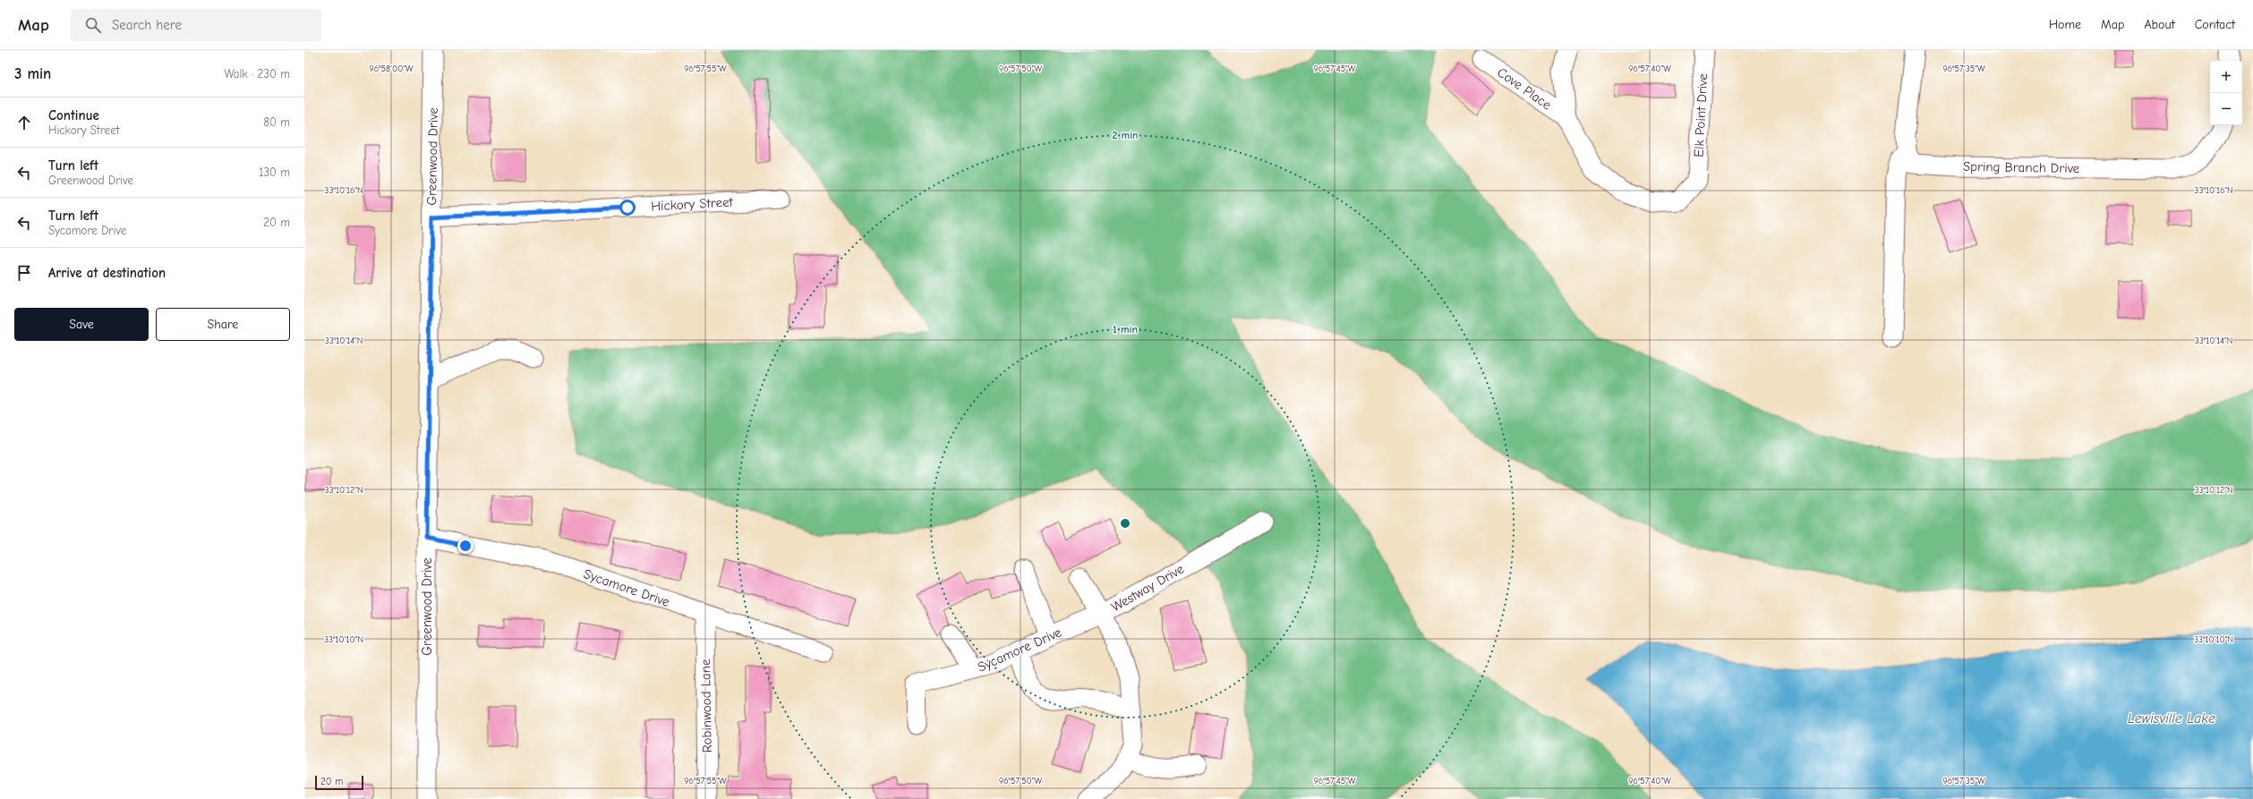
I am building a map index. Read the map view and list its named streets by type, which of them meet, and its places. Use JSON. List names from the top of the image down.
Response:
{
  "streets": {
    "street": [
      "Cove Place",
      "Elk Point Drive",
      "Greenwood Drive",
      "Spring Branch Drive",
      "Hickory Street",
      "Sycamore Drive",
      "Westway Drive",
      "Robinwood Lane"
    ]
  },
  "crossings": [
    ["Cove Place", "Elk Point Drive"],
    ["Greenwood Drive", "Hickory Street"],
    ["Greenwood Drive", "Sycamore Drive"],
    ["Sycamore Drive", "Westway Drive"],
    ["Sycamore Drive", "Robinwood Lane"]
  ],
  "water": ["Lewisville Lake"],
  "scale_bar": "20 m",
  "page": {
    "header": "Map",
    "search": "Search here",
    "nav": [
      "Home",
      "Map",
      "About",
      "Contact"
    ],
    "heading": ["3 min", "Walk · 230 m"],
    "map_buttons": ["+", "−"],
    "list": [
      ["Continue", "Hickory Street", "80 m"],
      ["Turn left", "Greenwood Drive", "130 m"],
      ["Turn left", "Sycamore Drive", "20 m"],
      "Arrive at destination"
    ],
    "buttons": ["Save", "Share"],
    "scale": "20 m"
  },
  "coordinates": [
    "96°58'00\"W",
    "96°57'55\"W",
    "96°57'50\"W",
    "96°57'45\"W",
    "96°57'40\"W",
    "96°57'35\"W",
    "33°10'16\"N",
    "33°10'14\"N",
    "33°10'12\"N",
    "33°10'10\"N"
  ],
  "rings": ["2 min", "1 min"]
}
